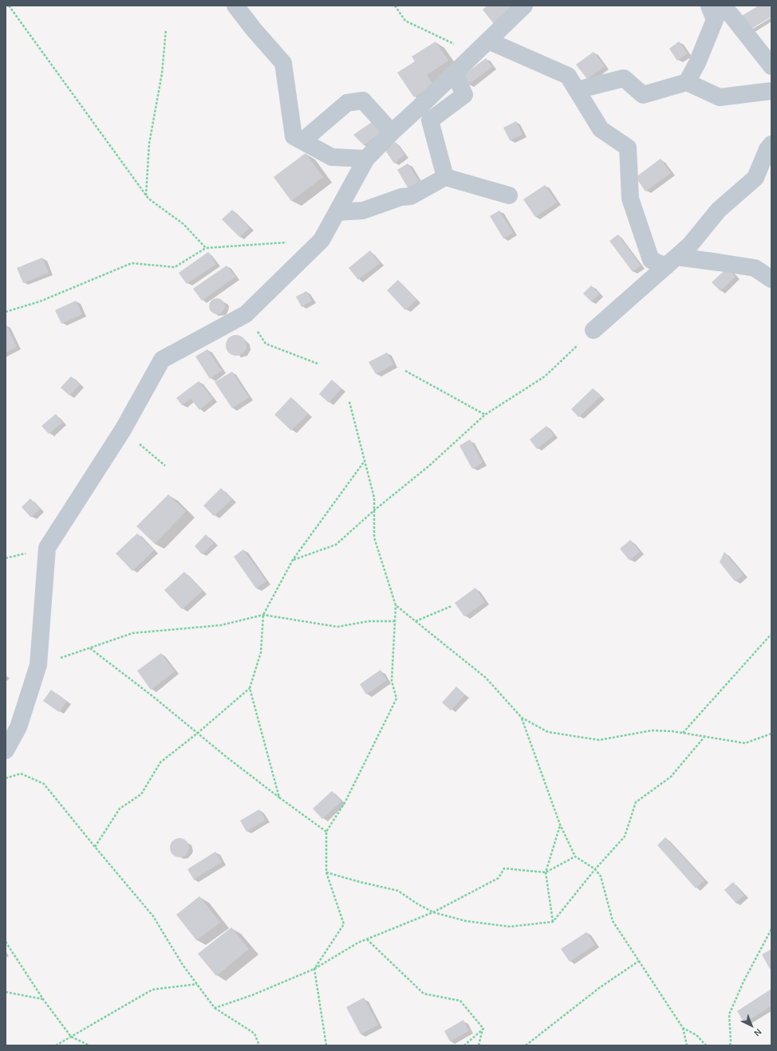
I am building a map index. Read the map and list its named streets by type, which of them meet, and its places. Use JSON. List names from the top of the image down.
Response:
{
  "north": "bottom right"
}
